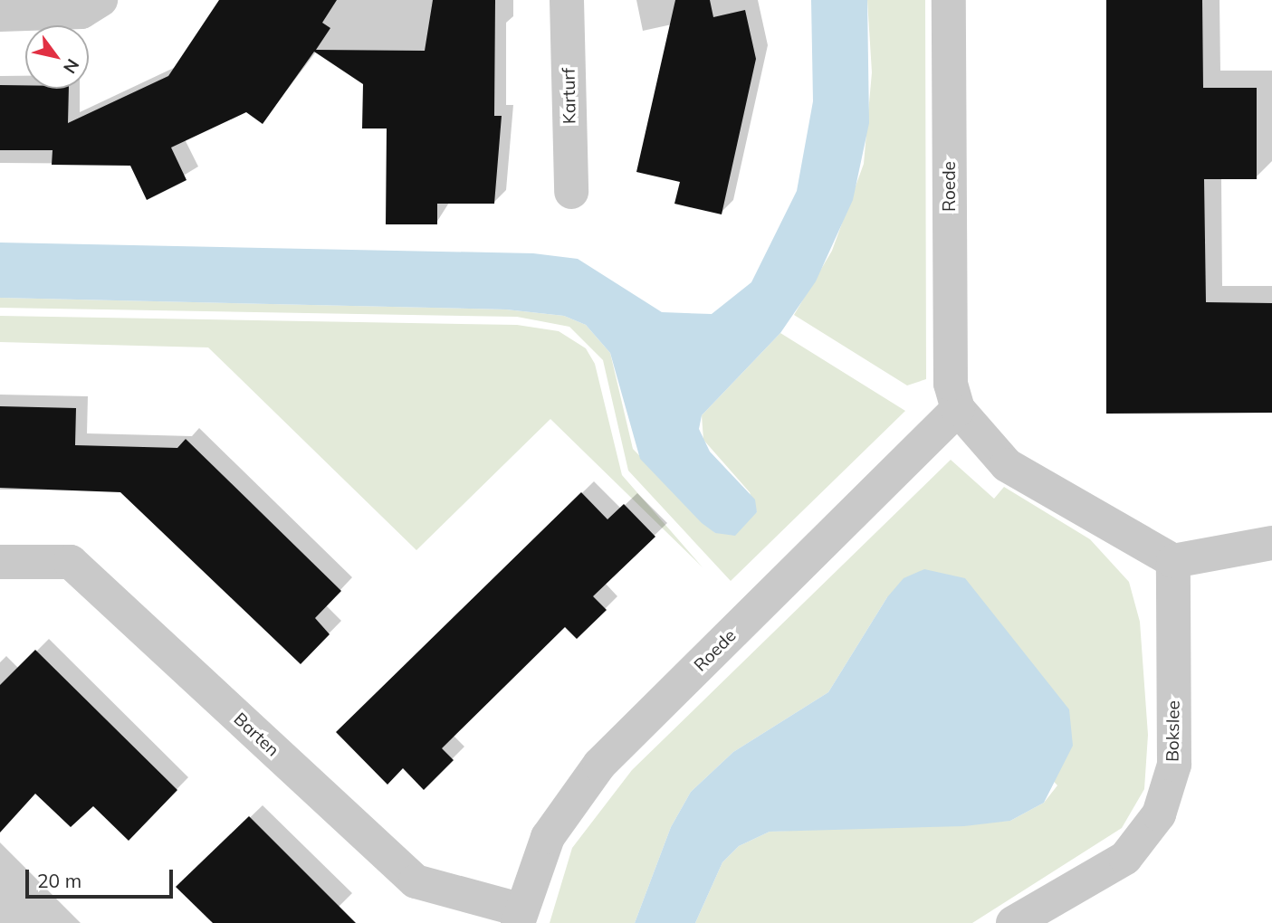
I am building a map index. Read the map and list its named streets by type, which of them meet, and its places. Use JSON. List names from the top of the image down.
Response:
{
  "streets": {
    "street": [
      "Karturf",
      "Roede",
      "Bokslee",
      "Barten"
    ]
  },
  "crossings": [
    ["Roede", "Bokslee"],
    ["Roede", "Barten"]
  ],
  "scale_bar": "20 m",
  "north": "bottom right"
}
